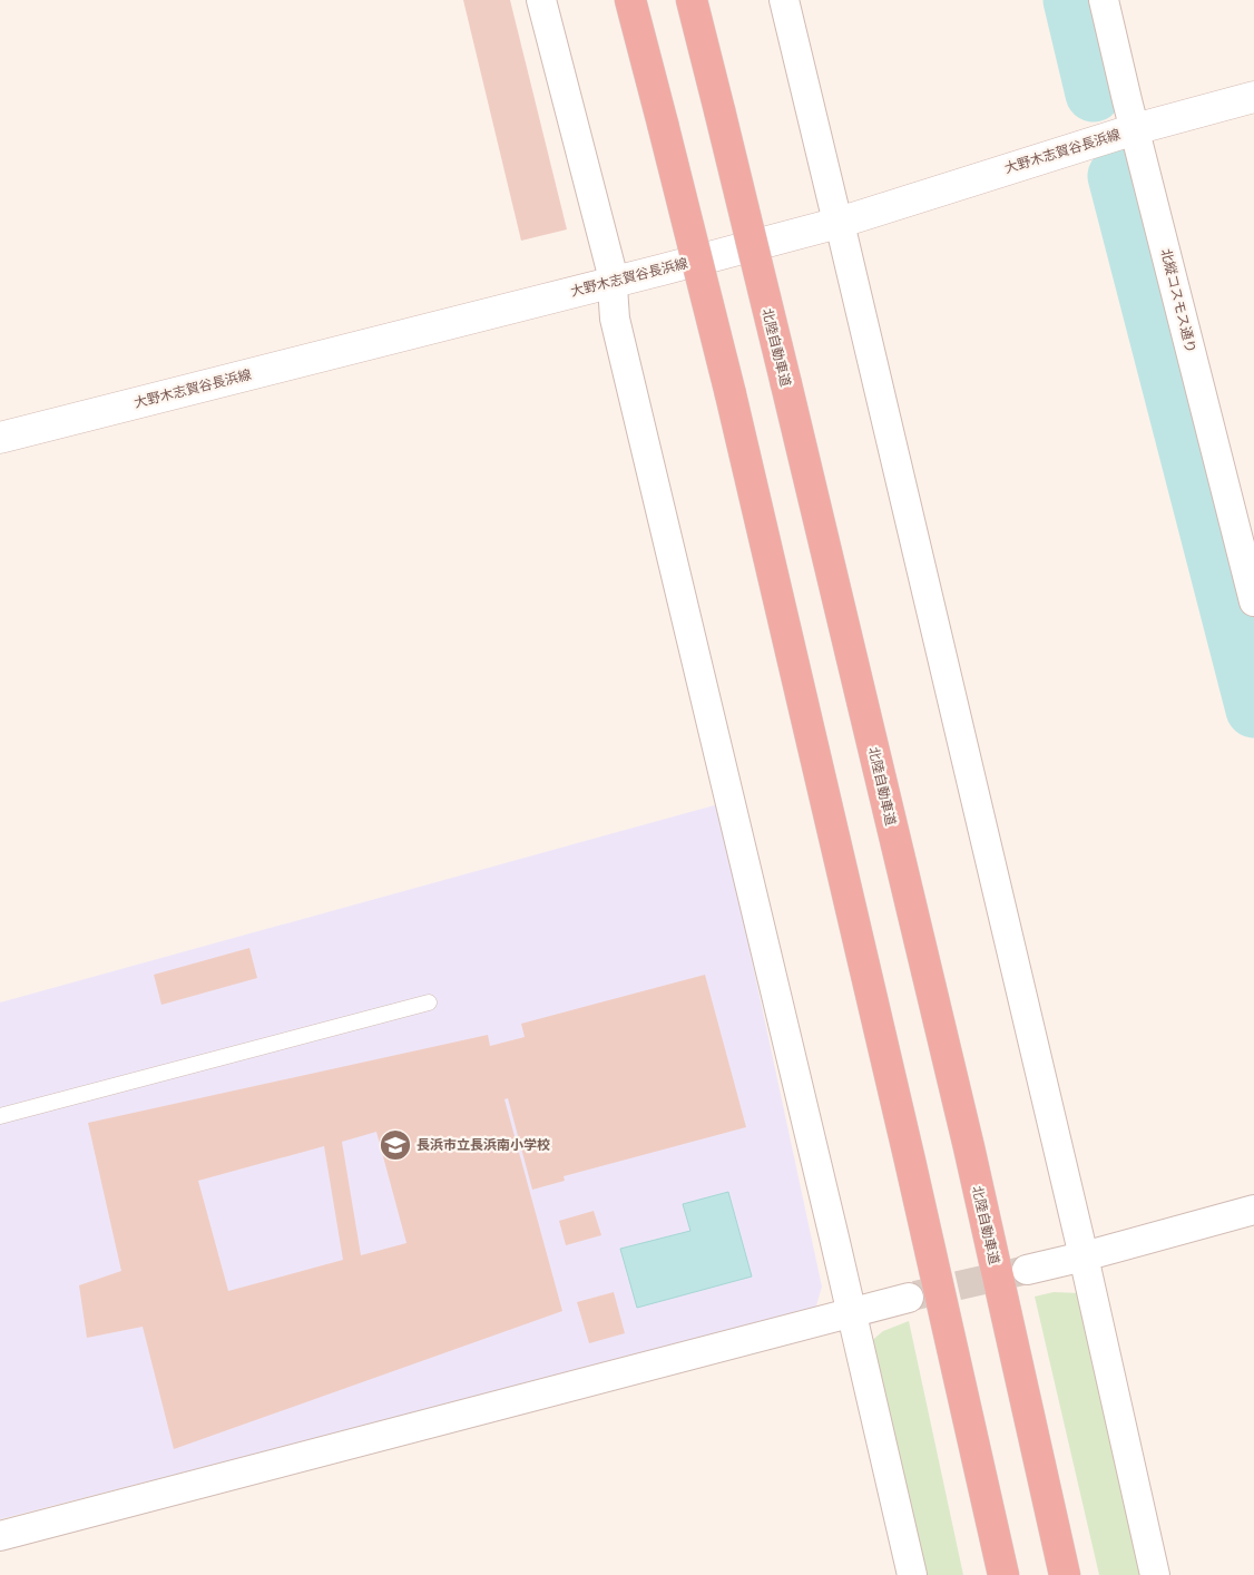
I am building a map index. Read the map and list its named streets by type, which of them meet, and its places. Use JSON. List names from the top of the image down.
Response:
{
  "streets": {
    "highway": ["北陸自動車道"],
    "main road": ["大野木志賀谷長浜線"],
    "street": ["北縦コスモス通り"]
  },
  "crossings": [
    ["大野木志賀谷長浜線", "北縦コスモス通り"]
  ],
  "places": {
    "school or university": ["長浜市立長浜南小学校"]
  }
}
